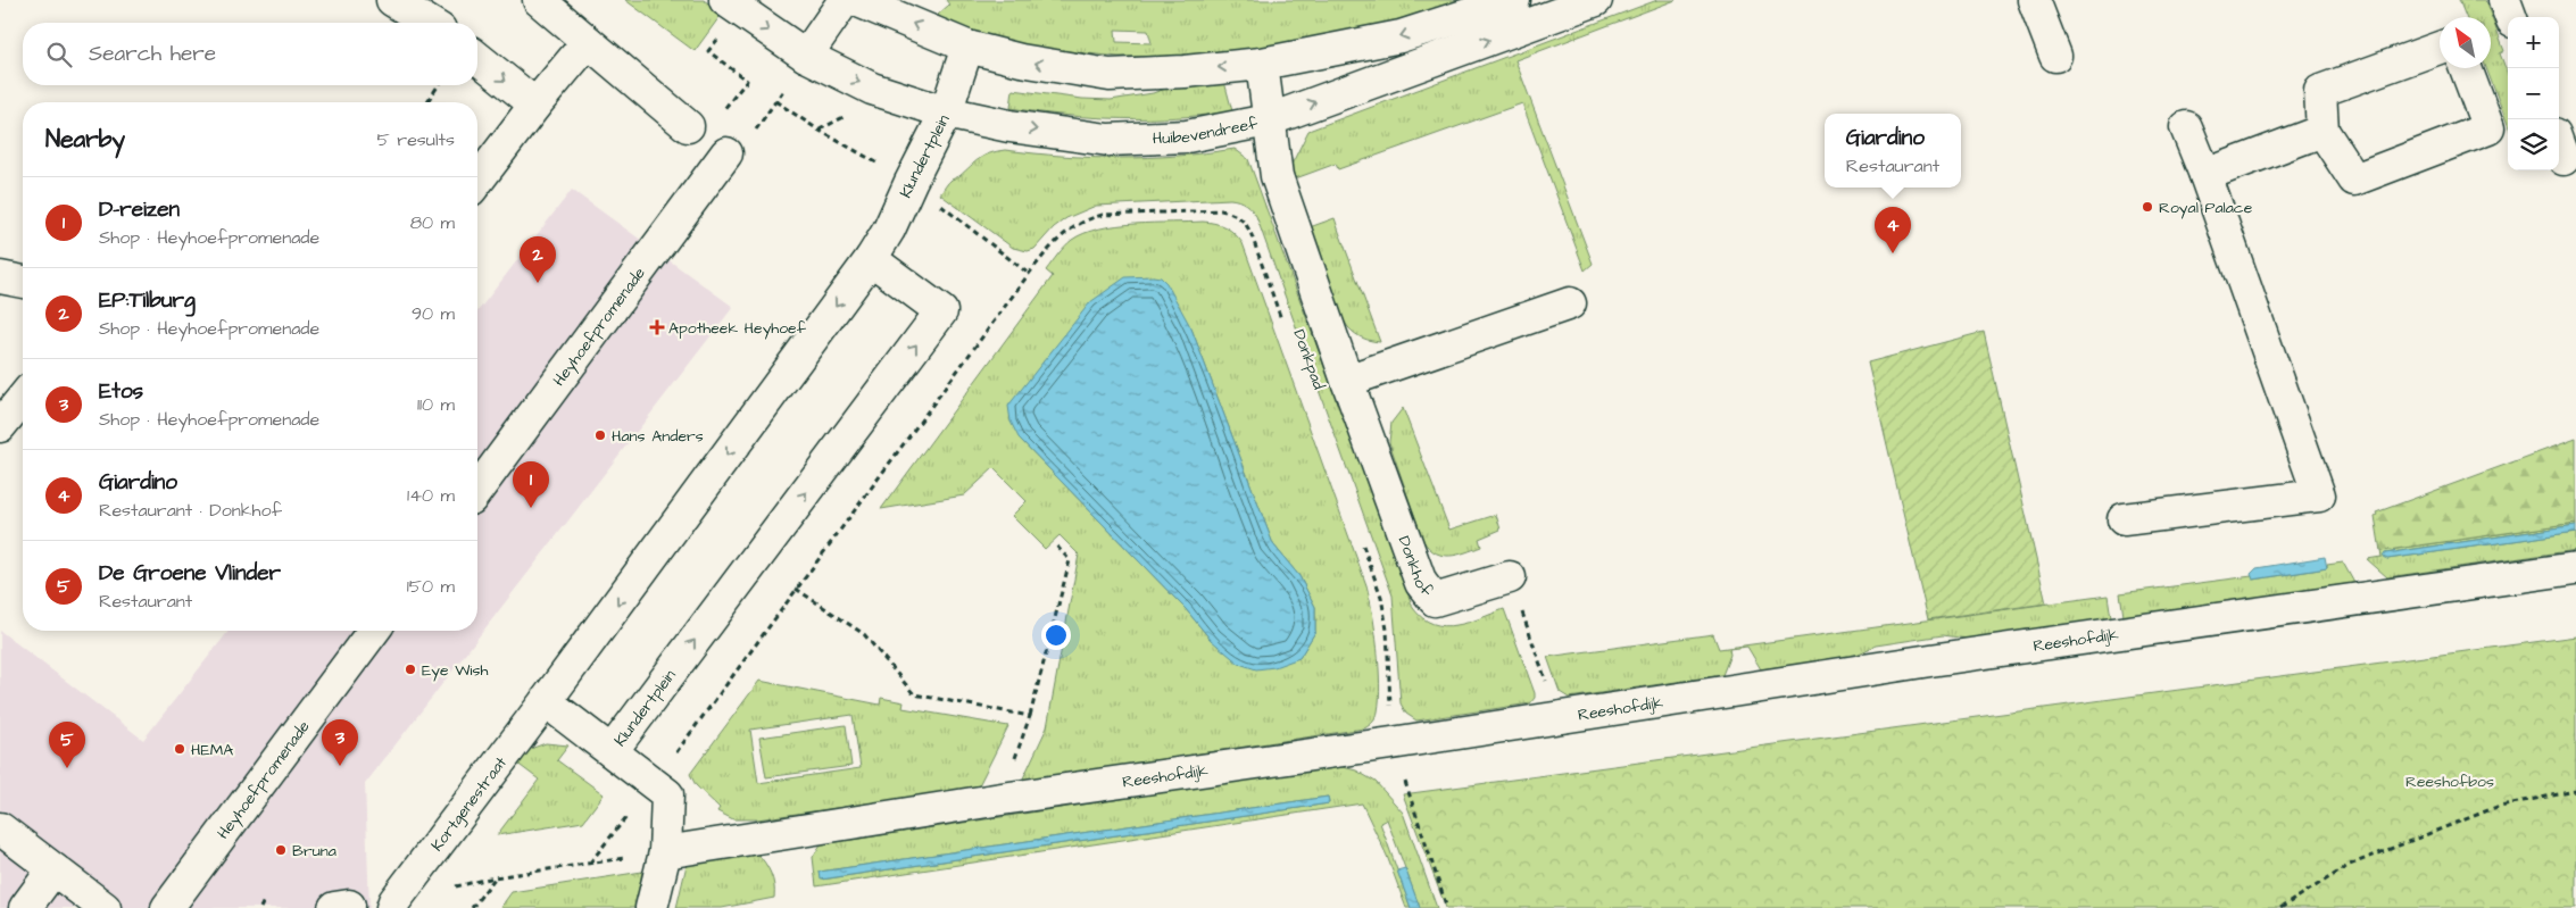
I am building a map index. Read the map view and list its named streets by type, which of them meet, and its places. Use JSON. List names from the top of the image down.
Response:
{
  "streets": {
    "street": [
      "Huibevendreef",
      "Klundertplein",
      "Heyhoefpromenade",
      "Donkhof",
      "Reeshofdijk",
      "Kortgenestraat"
    ],
    "path": ["Donkpad"]
  },
  "crossings": [
    ["Huibevendreef", "Klundertplein"],
    ["Huibevendreef", "Donkhof"],
    ["Klundertplein", "Kortgenestraat"]
  ],
  "parks": ["Reeshofbos"],
  "places": {
    "other": [
      "Royal Palace",
      "Hans Anders",
      "Eye Wish",
      "HEMA",
      "Bruna"
    ],
    "health": ["Apotheek Heyhoef"]
  },
  "north": "top left",
  "page": {
    "map_buttons": ["+", "−"],
    "search": "Search here",
    "heading": ["Nearby", "5 results"],
    "popup": ["Giardino", "Restaurant"],
    "list": [
      {
        "mark": "1",
        "name": "D-reizen",
        "note": "Shop · Heyhoefpromenade",
        "value": "80 m"
      },
      {
        "mark": "2",
        "name": "EP:Tilburg",
        "note": "Shop · Heyhoefpromenade",
        "value": "90 m"
      },
      {
        "mark": "3",
        "name": "Etos",
        "note": "Shop · Heyhoefpromenade",
        "value": "110 m"
      },
      {
        "mark": "4",
        "name": "Giardino",
        "note": "Restaurant · Donkhof",
        "value": "140 m"
      },
      {
        "mark": "5",
        "name": "De Groene Vlinder",
        "note": "Restaurant",
        "value": "150 m"
      }
    ],
    "pins": [
      "4",
      "2",
      "1",
      "3",
      "5"
    ]
  }
}
